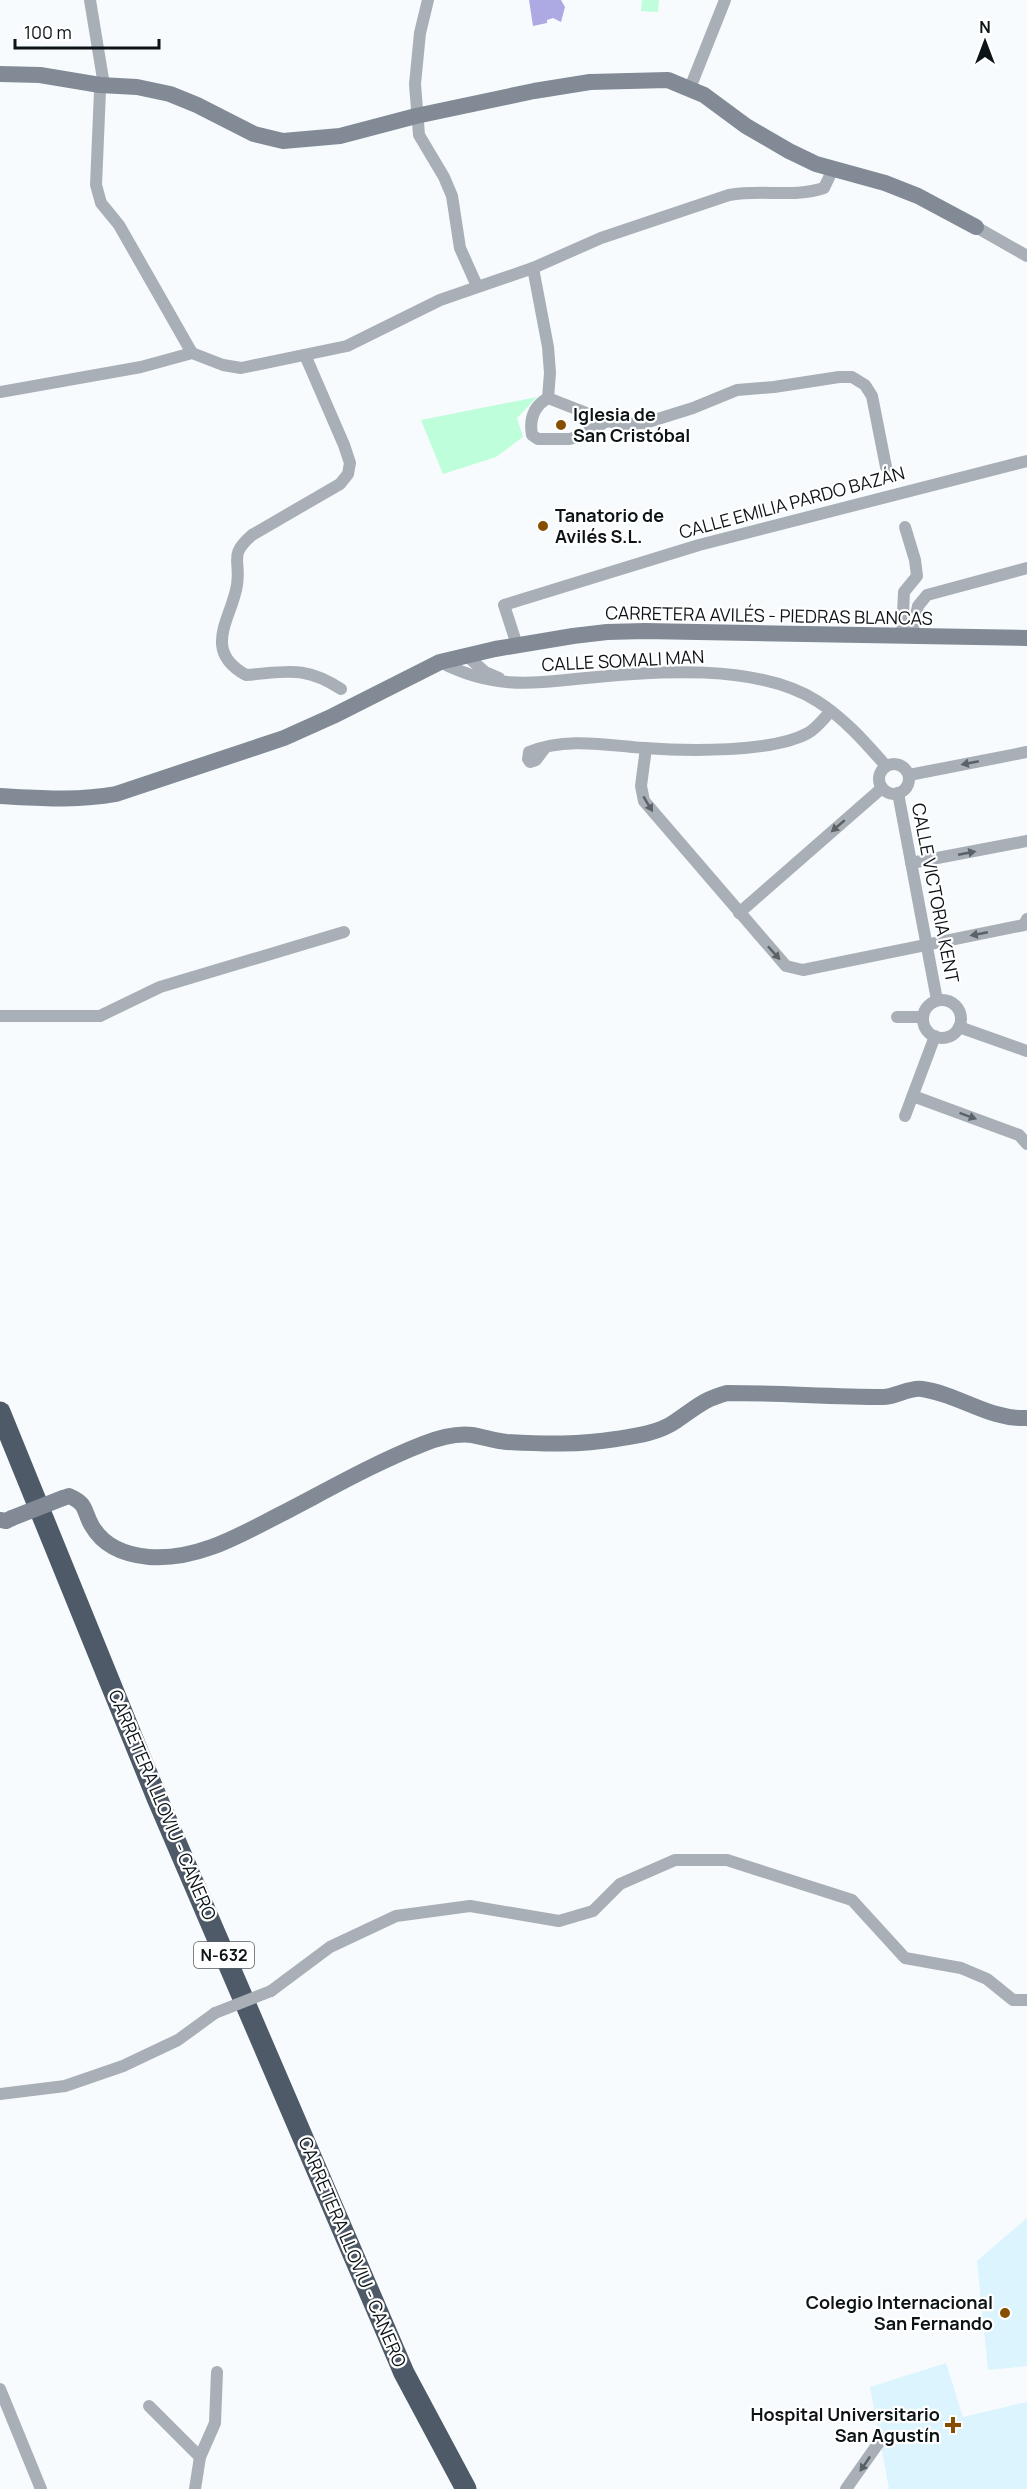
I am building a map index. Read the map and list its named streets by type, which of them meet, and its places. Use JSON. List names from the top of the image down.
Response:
{
  "streets": {
    "highway": ["CARRETERA LLOVIU - CANERO", "N-632"],
    "street": [
      "CALLE EMILIA PARDO BAZÁN",
      "CARRETERA AVILÉS - PIEDRAS BLANCAS",
      "CALLE SOMALI MAN",
      "CALLE VICTORIA KENT"
    ]
  },
  "crossings": [
    ["CALLE EMILIA PARDO BAZÁN", "CARRETERA AVILÉS - PIEDRAS BLANCAS"],
    ["CARRETERA AVILÉS - PIEDRAS BLANCAS", "CALLE SOMALI MAN"],
    ["CALLE SOMALI MAN", "CALLE VICTORIA KENT"]
  ],
  "places": {
    "other": ["Iglesia de San Cristóbal", "Tanatorio de Avilés S.L.", "Colegio Internacional San Fernando"],
    "health": ["Hospital Universitario San Agustín"]
  },
  "scale_bar": "100 m",
  "north": "top"
}
